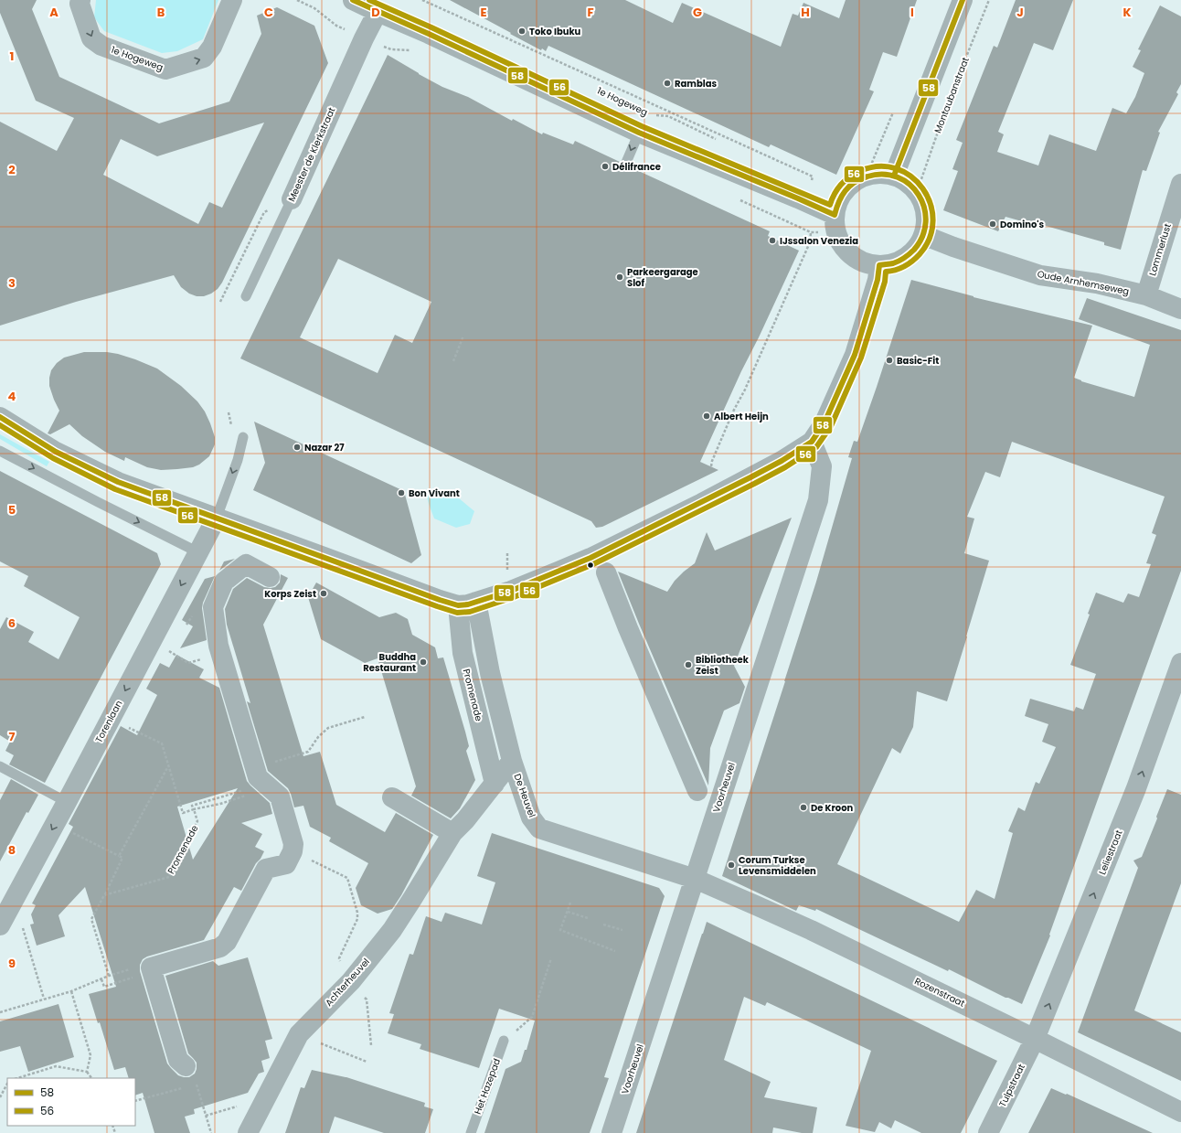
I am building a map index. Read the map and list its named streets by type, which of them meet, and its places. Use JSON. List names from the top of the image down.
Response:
{
  "streets": {
    "street": [
      "1e Hogeweg",
      "Meester de Klerkstraat",
      "Lommerlust",
      "Oude Arnhemseweg",
      "Promenade",
      "Torenlaan",
      "Voorheuvel",
      "De Heuvel",
      "Leliestraat",
      "Achterheuvel",
      "Rozenstraat",
      "Tulpstraat"
    ],
    "lane": ["Het Hazepad"],
    "path": ["Montaubanstraat"]
  },
  "crossings": [
    ["Montaubanstraat", "Oude Arnhemseweg"],
    ["Lommerlust", "Oude Arnhemseweg"],
    ["Promenade", "Torenlaan"],
    ["Promenade", "De Heuvel"],
    ["Promenade", "Achterheuvel"],
    ["Voorheuvel", "De Heuvel"],
    ["Voorheuvel", "Rozenstraat"],
    ["De Heuvel", "Achterheuvel"],
    ["De Heuvel", "Rozenstraat"],
    ["Leliestraat", "Rozenstraat"],
    ["Leliestraat", "Tulpstraat"],
    ["Rozenstraat", "Tulpstraat"]
  ],
  "one_way": ["Torenlaan", "Leliestraat"],
  "places": [
    "Toko Ibuku",
    "Ramblas",
    "Délifrance",
    "Domino's",
    "IJssalon Venezia",
    "Parkeergarage Slof",
    "Basic-Fit",
    "Albert Heijn",
    "Nazar 27",
    "Bon Vivant",
    "Korps Zeist",
    "Buddha Restaurant",
    "Bibliotheek Zeist",
    "De Kroon",
    "Corum Turkse Levensmiddelen"
  ],
  "lines": ["transit line 58", "transit line 56"],
  "legend": ["58", "56"],
  "grid": {
    "columns": [
      "A",
      "B",
      "C",
      "D",
      "E",
      "F",
      "G",
      "H",
      "I",
      "J",
      "K"
    ],
    "rows": [
      "1",
      "2",
      "3",
      "4",
      "5",
      "6",
      "7",
      "8",
      "9"
    ]
  }
}
